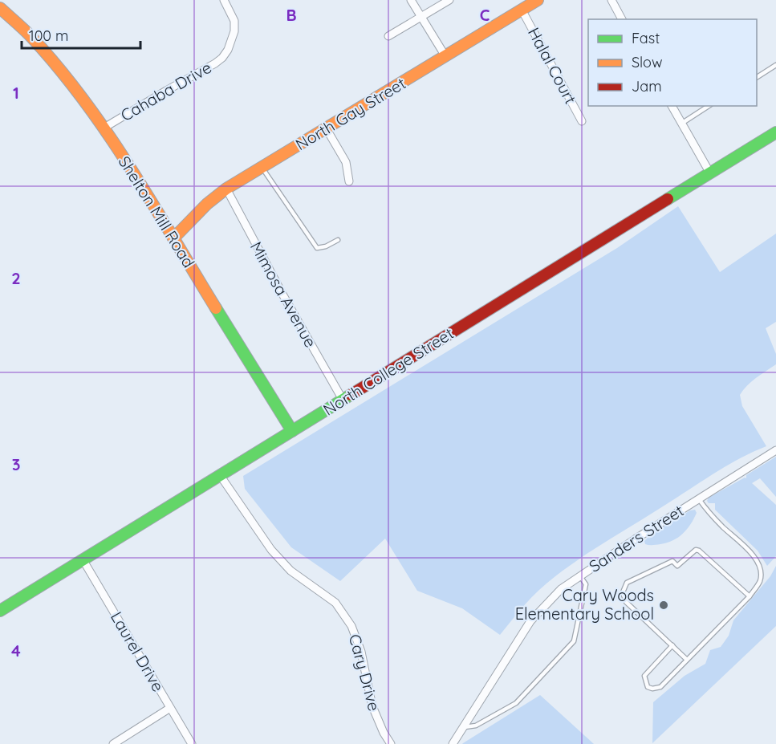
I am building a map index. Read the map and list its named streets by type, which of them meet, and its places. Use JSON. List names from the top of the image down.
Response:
{
  "streets": {
    "street": [
      "Halal Court",
      "Cahaba Drive",
      "North Gay Street",
      "Shelton Mill Road",
      "Mimosa Avenue",
      "North College Street",
      "Sanders Street",
      "Laurel Drive",
      "Cary Drive"
    ]
  },
  "crossings": [
    ["Halal Court", "North Gay Street"],
    ["Cahaba Drive", "Shelton Mill Road"],
    ["North Gay Street", "Shelton Mill Road"],
    ["North Gay Street", "Mimosa Avenue"],
    ["Shelton Mill Road", "North College Street"],
    ["Mimosa Avenue", "North College Street"],
    ["North College Street", "Laurel Drive"],
    ["North College Street", "Cary Drive"]
  ],
  "places": ["Cary Woods Elementary School"],
  "legend": ["Fast", "Slow", "Jam"],
  "scale_bar": "100 m",
  "grid": {
    "columns": ["B", "C"],
    "rows": [
      "1",
      "2",
      "3",
      "4"
    ]
  }
}
